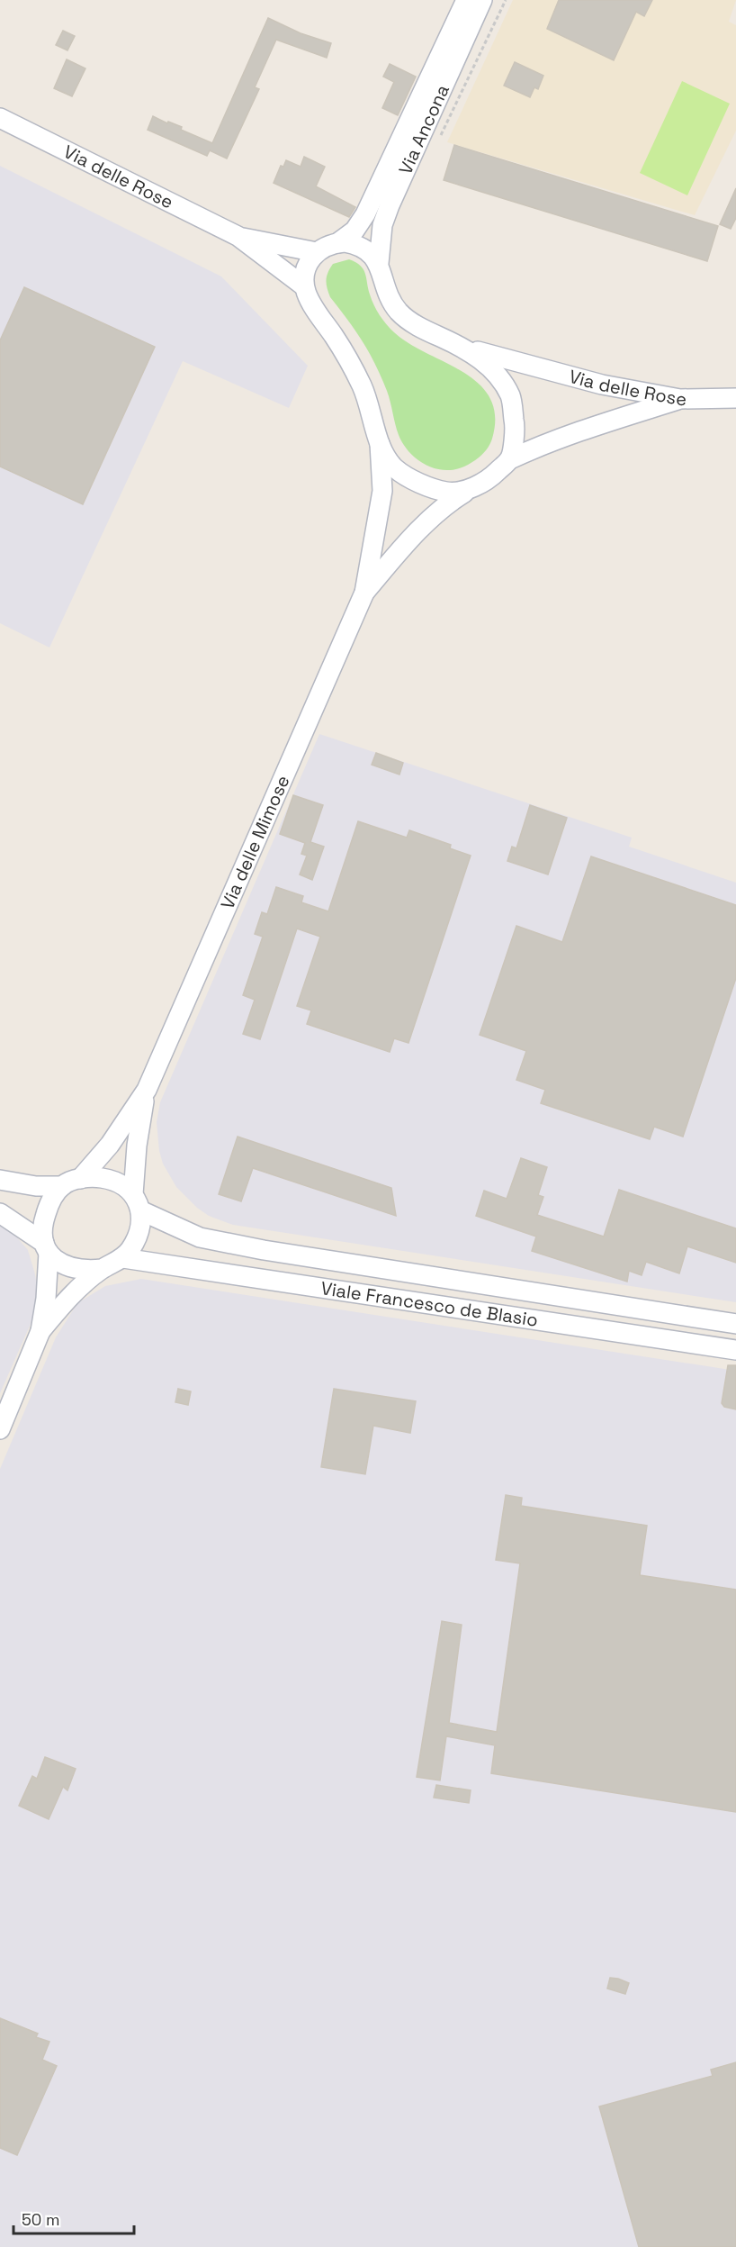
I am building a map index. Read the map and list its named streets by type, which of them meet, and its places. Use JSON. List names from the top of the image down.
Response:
{
  "streets": {
    "street": [
      "Via Ancona",
      "Via delle Rose",
      "Via delle Mimose",
      "Viale Francesco de Blasio"
    ]
  },
  "crossings": [
    ["Via Ancona", "Via delle Rose"],
    ["Via delle Rose", "Via delle Mimose"],
    ["Via delle Mimose", "Viale Francesco de Blasio"]
  ],
  "scale_bar": "50 m"
}
